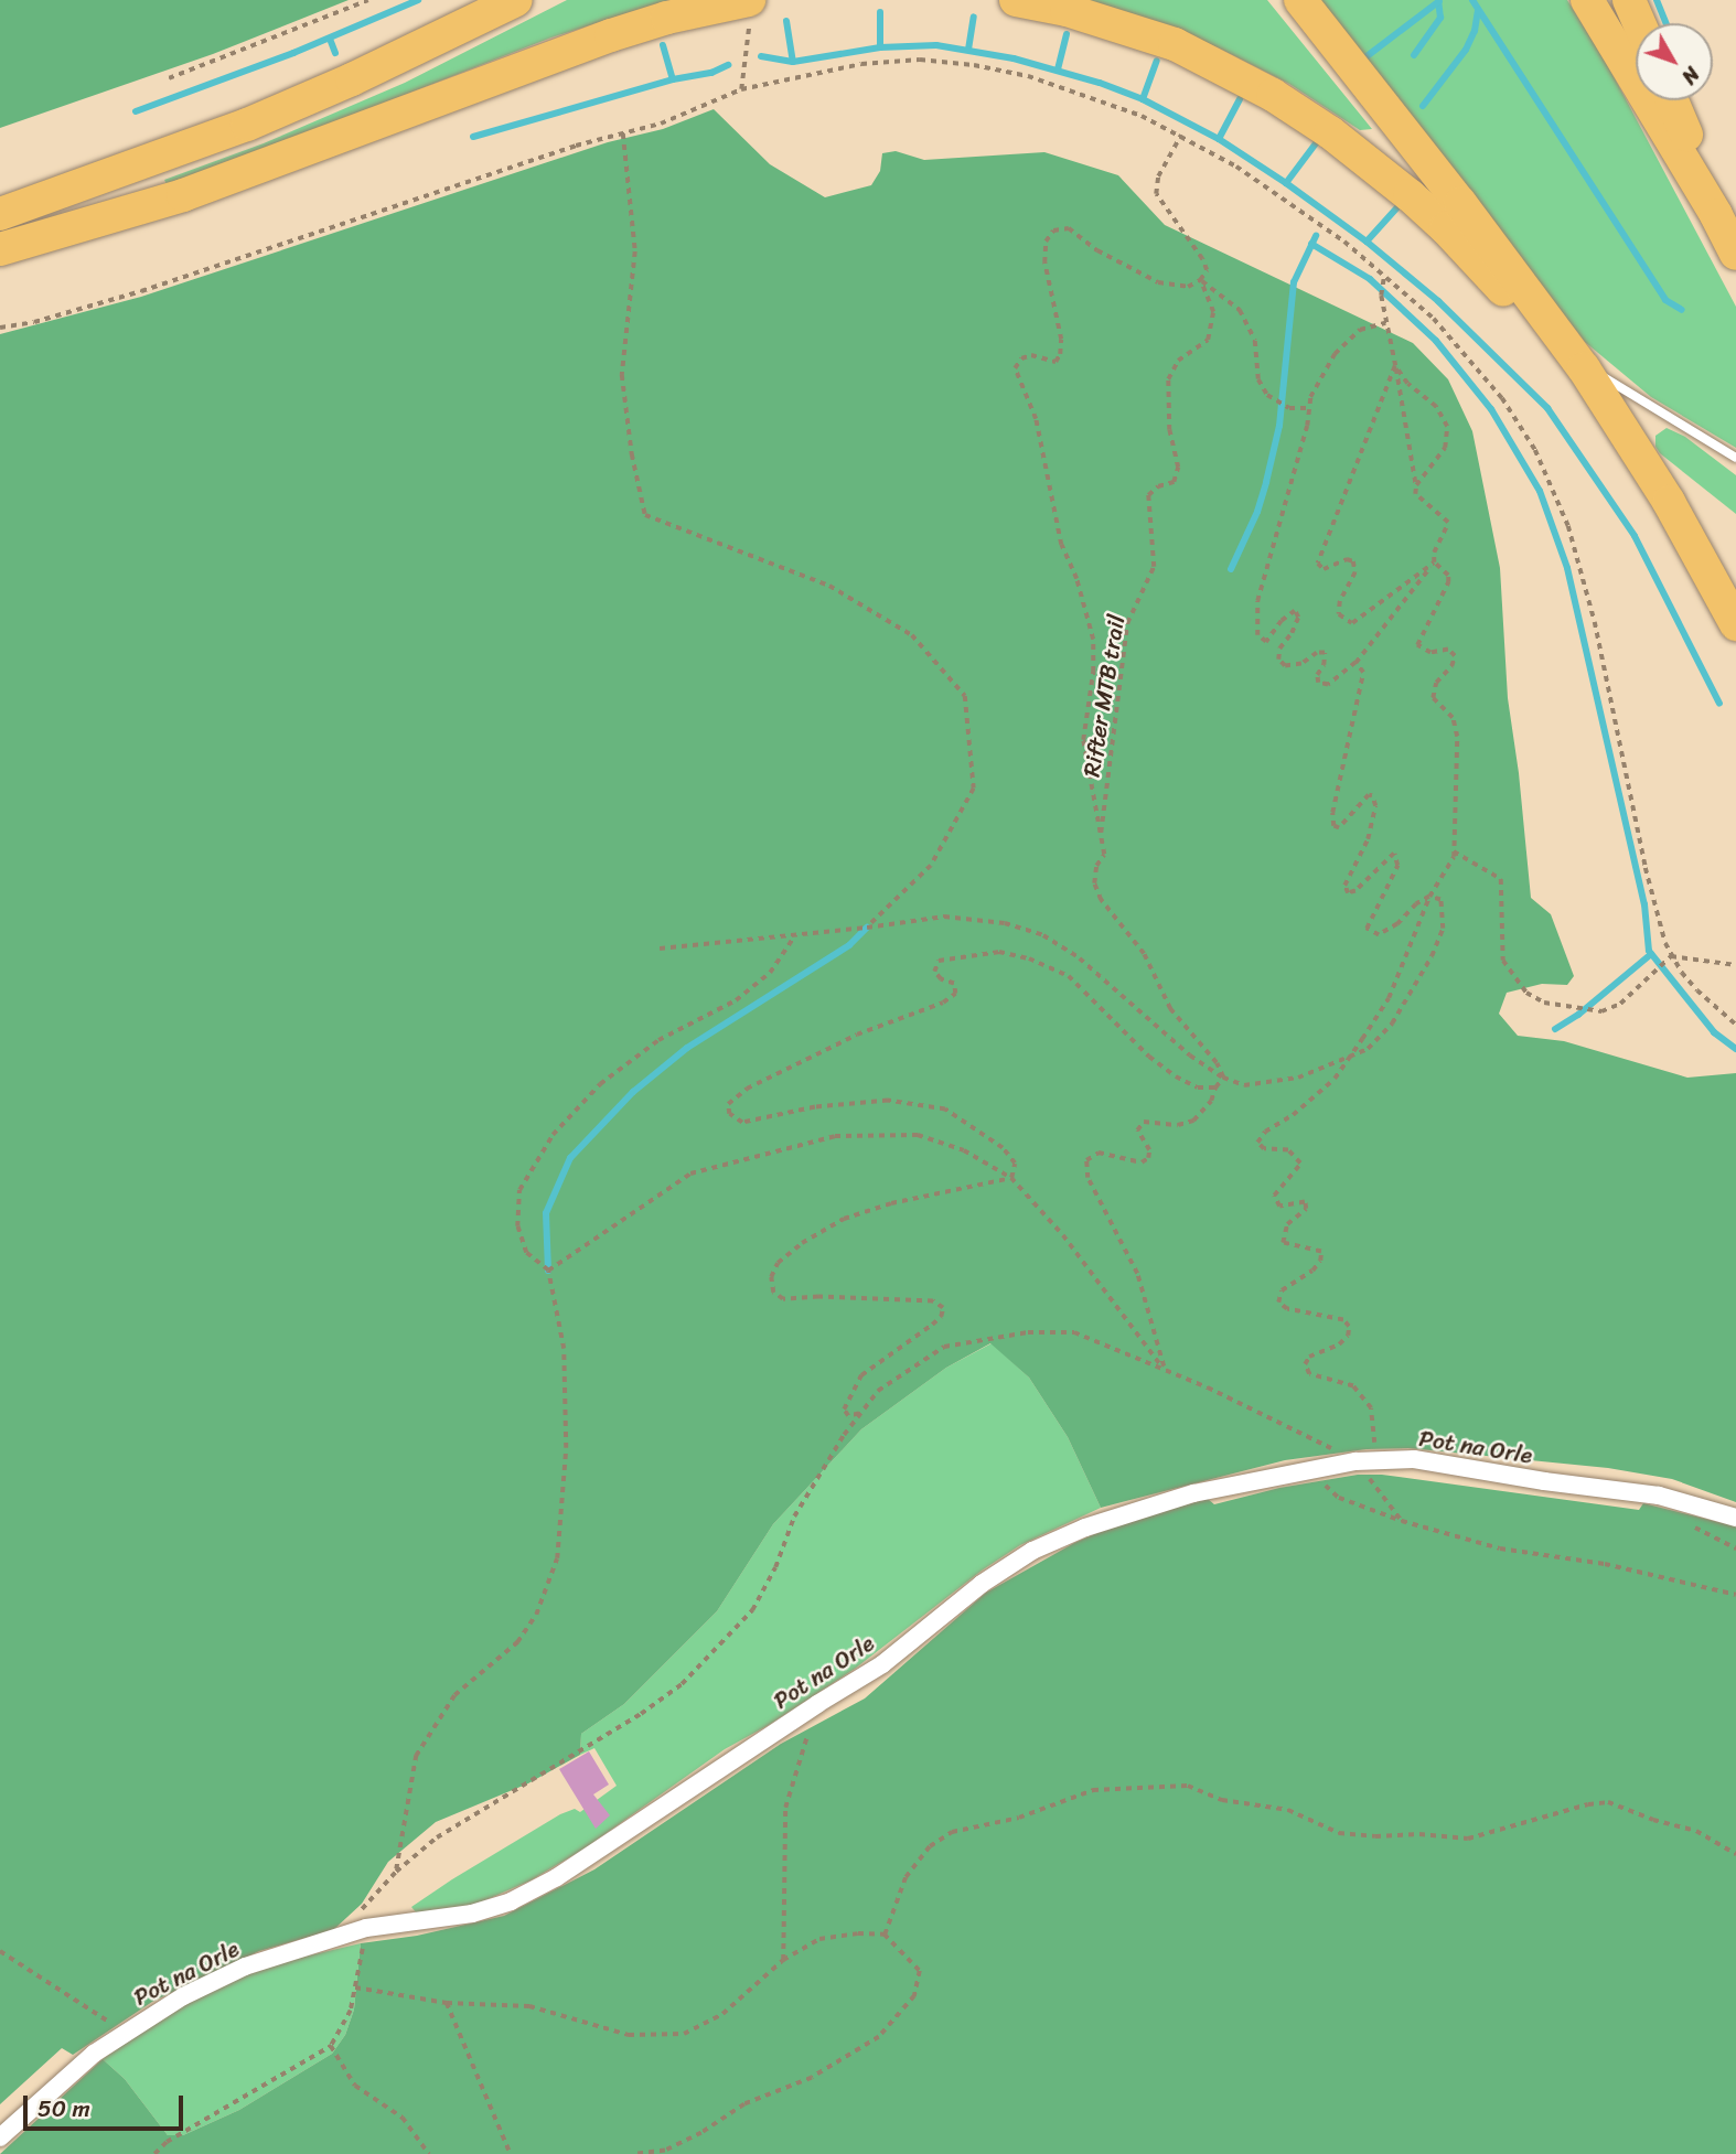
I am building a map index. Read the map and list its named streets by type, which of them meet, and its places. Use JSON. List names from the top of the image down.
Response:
{
  "streets": {
    "street": ["Pot na Orle"],
    "path": ["Rifter MTB trail"]
  },
  "scale_bar": "50 m",
  "north": "bottom right"
}
